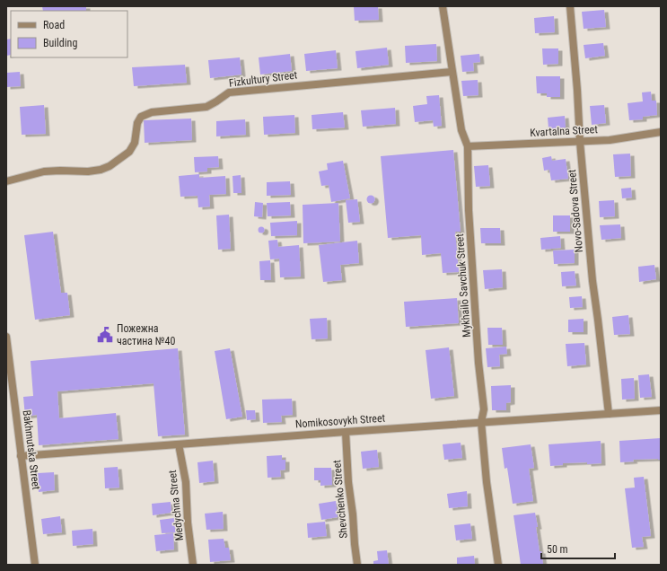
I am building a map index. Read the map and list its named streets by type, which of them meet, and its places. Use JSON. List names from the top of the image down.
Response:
{
  "streets": {
    "street": [
      "Fizkultury Street",
      "Kvartalna Street",
      "Novo-Sadova Street",
      "Mykhailo Savchuk Street",
      "Nomikosovykh Street",
      "Bakhmutska Street",
      "Shevchenko Street",
      "Medychna Street"
    ]
  },
  "crossings": [
    ["Fizkultury Street", "Mykhailo Savchuk Street"],
    ["Kvartalna Street", "Novo-Sadova Street"],
    ["Kvartalna Street", "Mykhailo Savchuk Street"],
    ["Novo-Sadova Street", "Nomikosovykh Street"],
    ["Mykhailo Savchuk Street", "Nomikosovykh Street"],
    ["Nomikosovykh Street", "Bakhmutska Street"],
    ["Nomikosovykh Street", "Shevchenko Street"],
    ["Nomikosovykh Street", "Medychna Street"]
  ],
  "places": {
    "public building": ["Пожежна частина №40"]
  },
  "legend": ["Road", "Building"],
  "scale_bar": "50 m"
}
